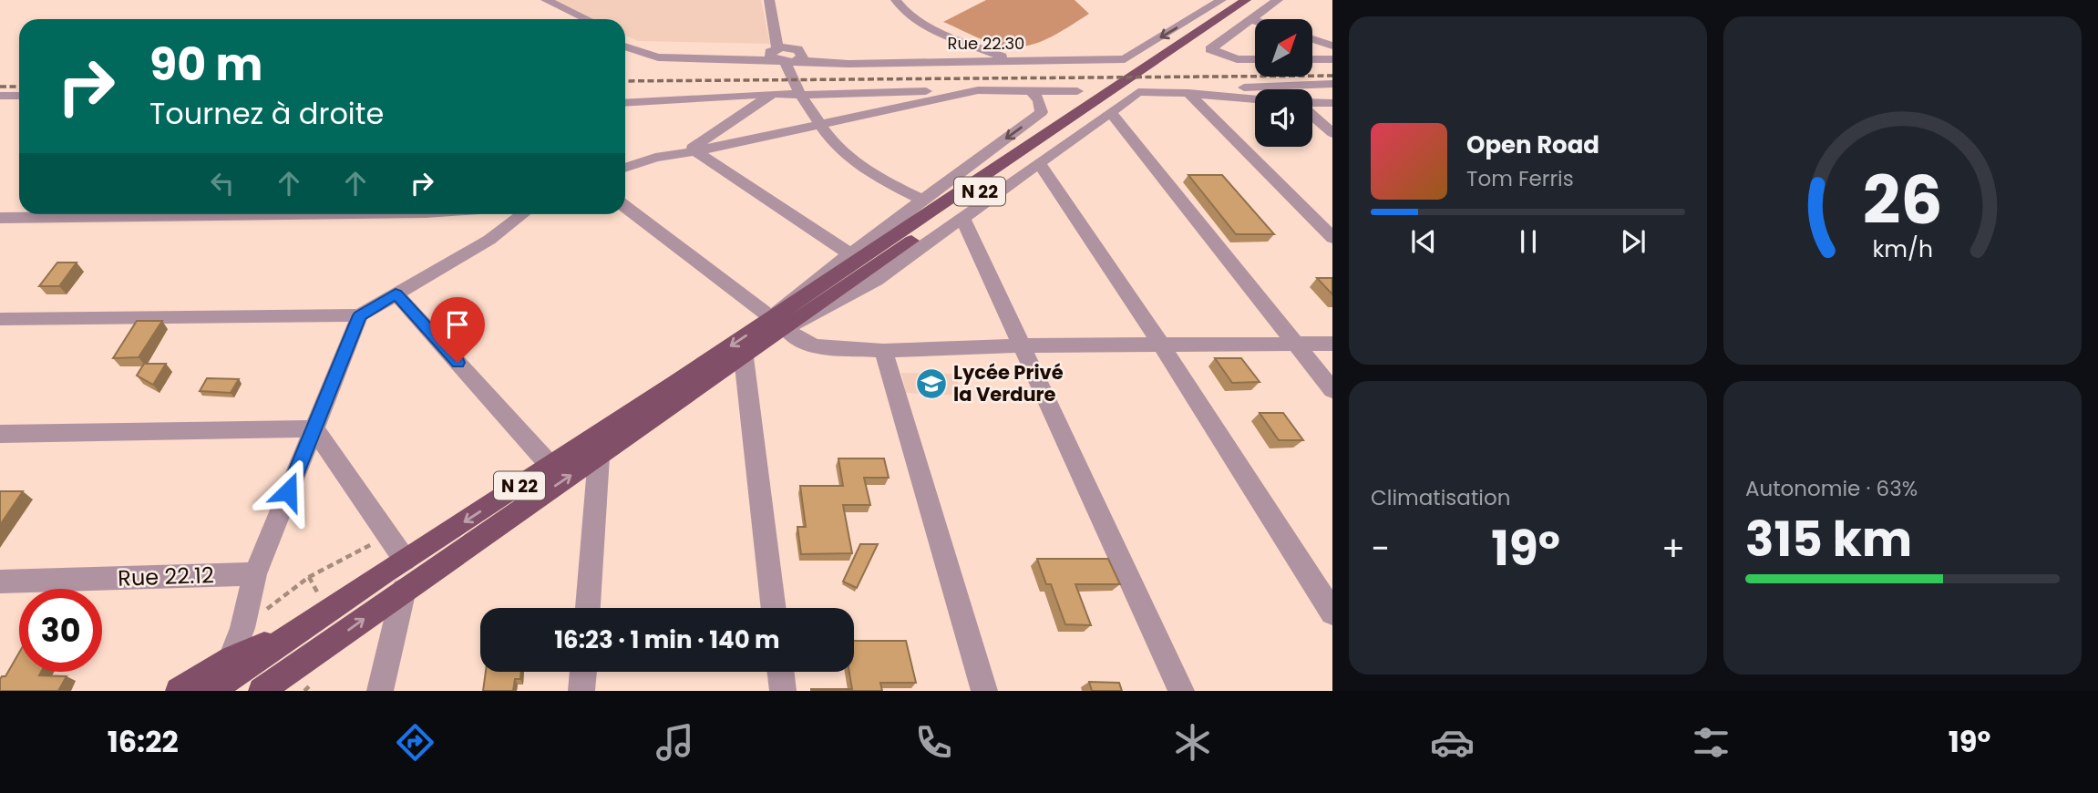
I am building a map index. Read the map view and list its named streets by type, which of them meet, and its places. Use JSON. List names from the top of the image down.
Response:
{
  "streets": {
    "main road": ["N 22"],
    "street": ["Rue 22.30", "Rue 22.12"]
  },
  "places": {
    "school or university": ["Lycée Privé la Verdure"]
  },
  "north": "top right",
  "page": {
    "turn": ["90 m", "Tournez à droite"],
    "song": ["Open Road", "Tom Ferris"],
    "tile": [
      "Climatisation",
      ["Autonomie · 63%", "315 km"]
    ],
    "heat": ["−", "19°", "+"],
    "limit": "30",
    "trip": "16:23 · 1 min · 140 m",
    "tabs": ["16:22", "19°"],
    "gauge": ["26", "km/h"]
  }
}
